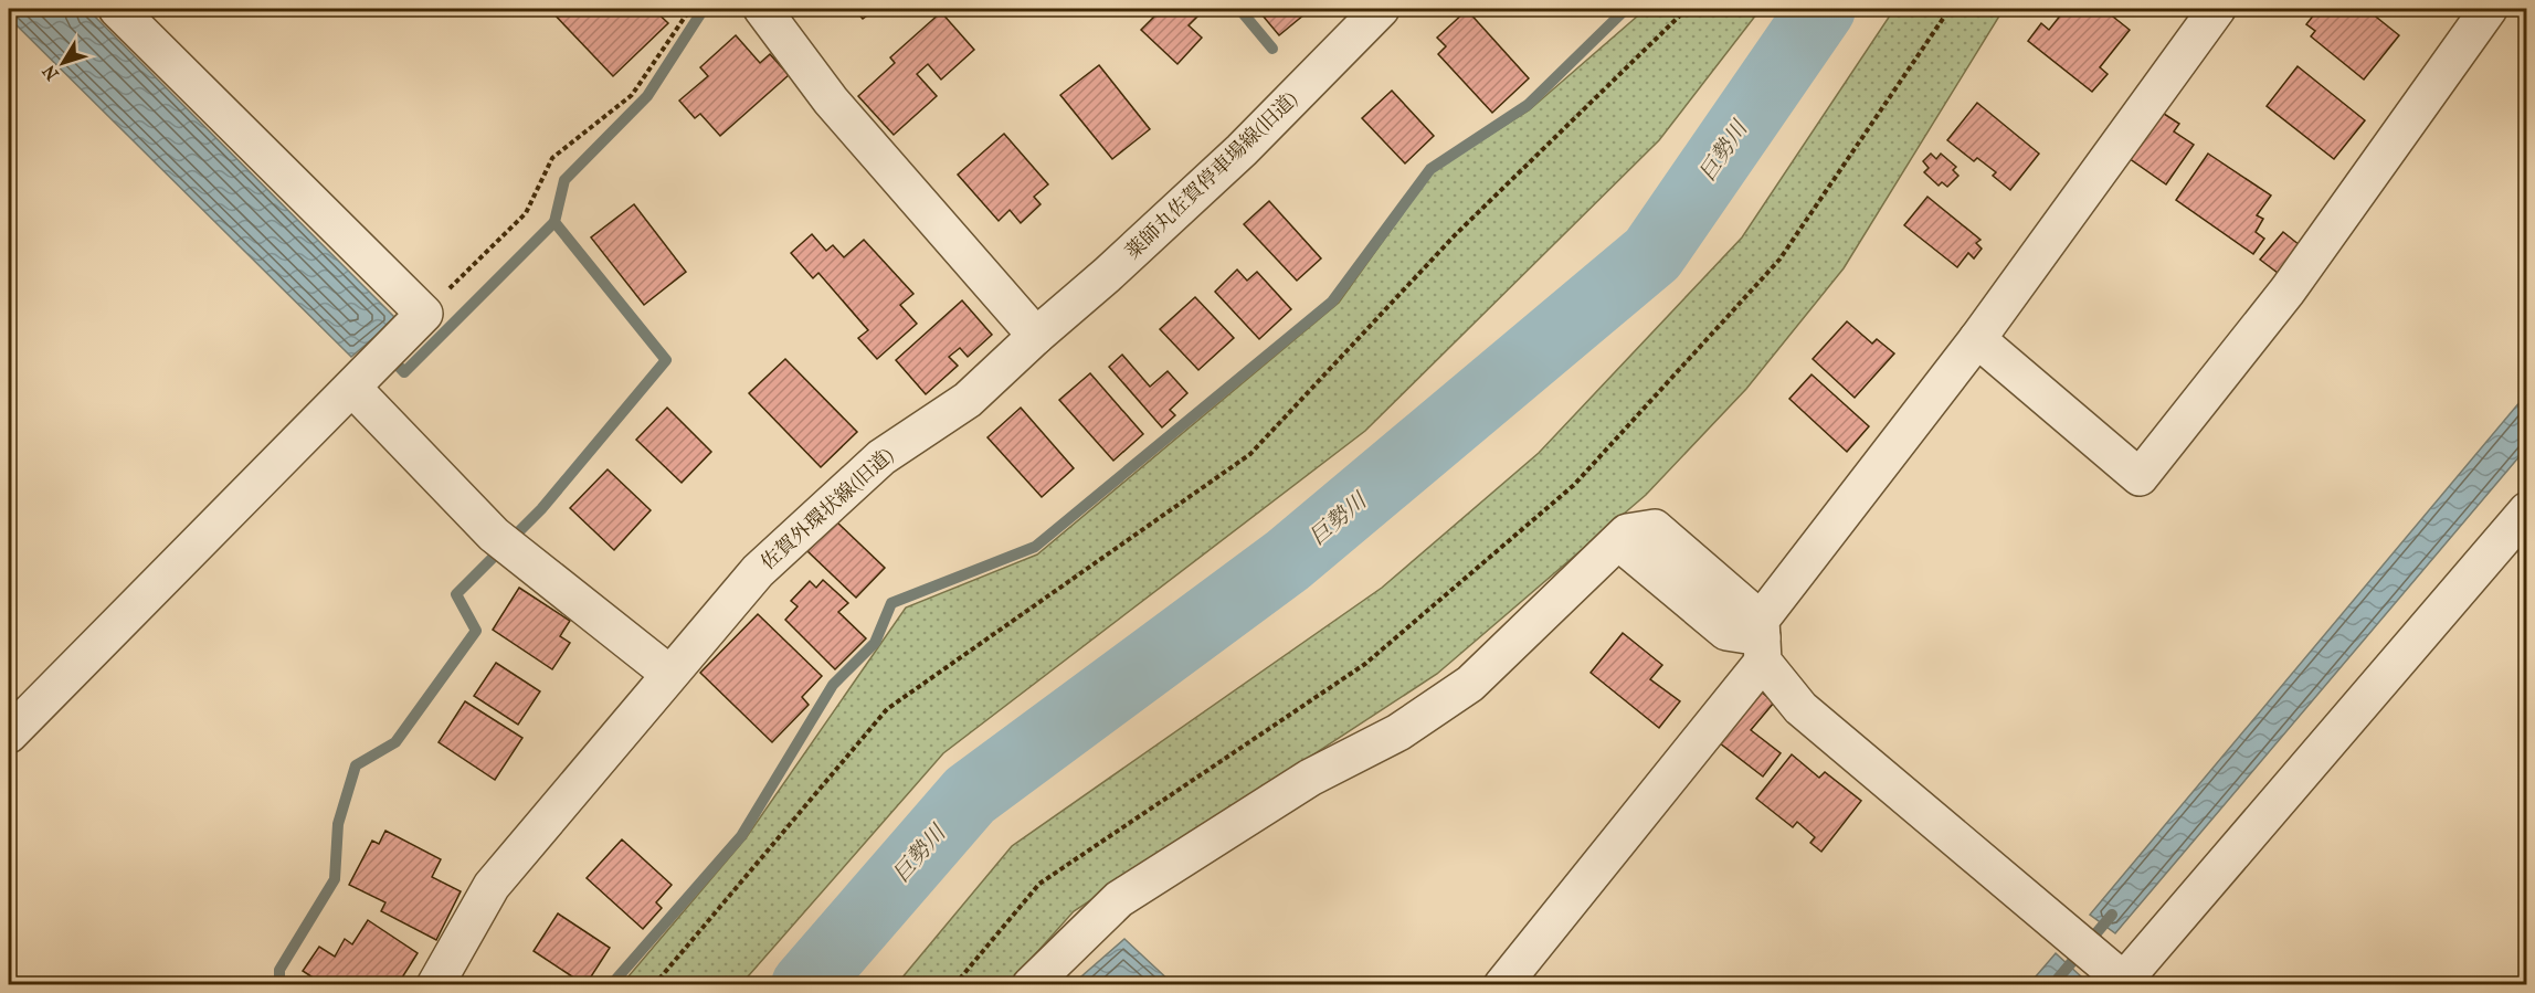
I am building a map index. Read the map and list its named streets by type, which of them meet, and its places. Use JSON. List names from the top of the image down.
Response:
{
  "streets": {
    "street": ["薬師丸佐賀停車場線(旧道)", "佐賀外環状線(旧道)"]
  },
  "crossings": [
    ["薬師丸佐賀停車場線(旧道)", "佐賀外環状線(旧道)"]
  ],
  "water": ["巨勢川"],
  "north": "bottom left"
}
